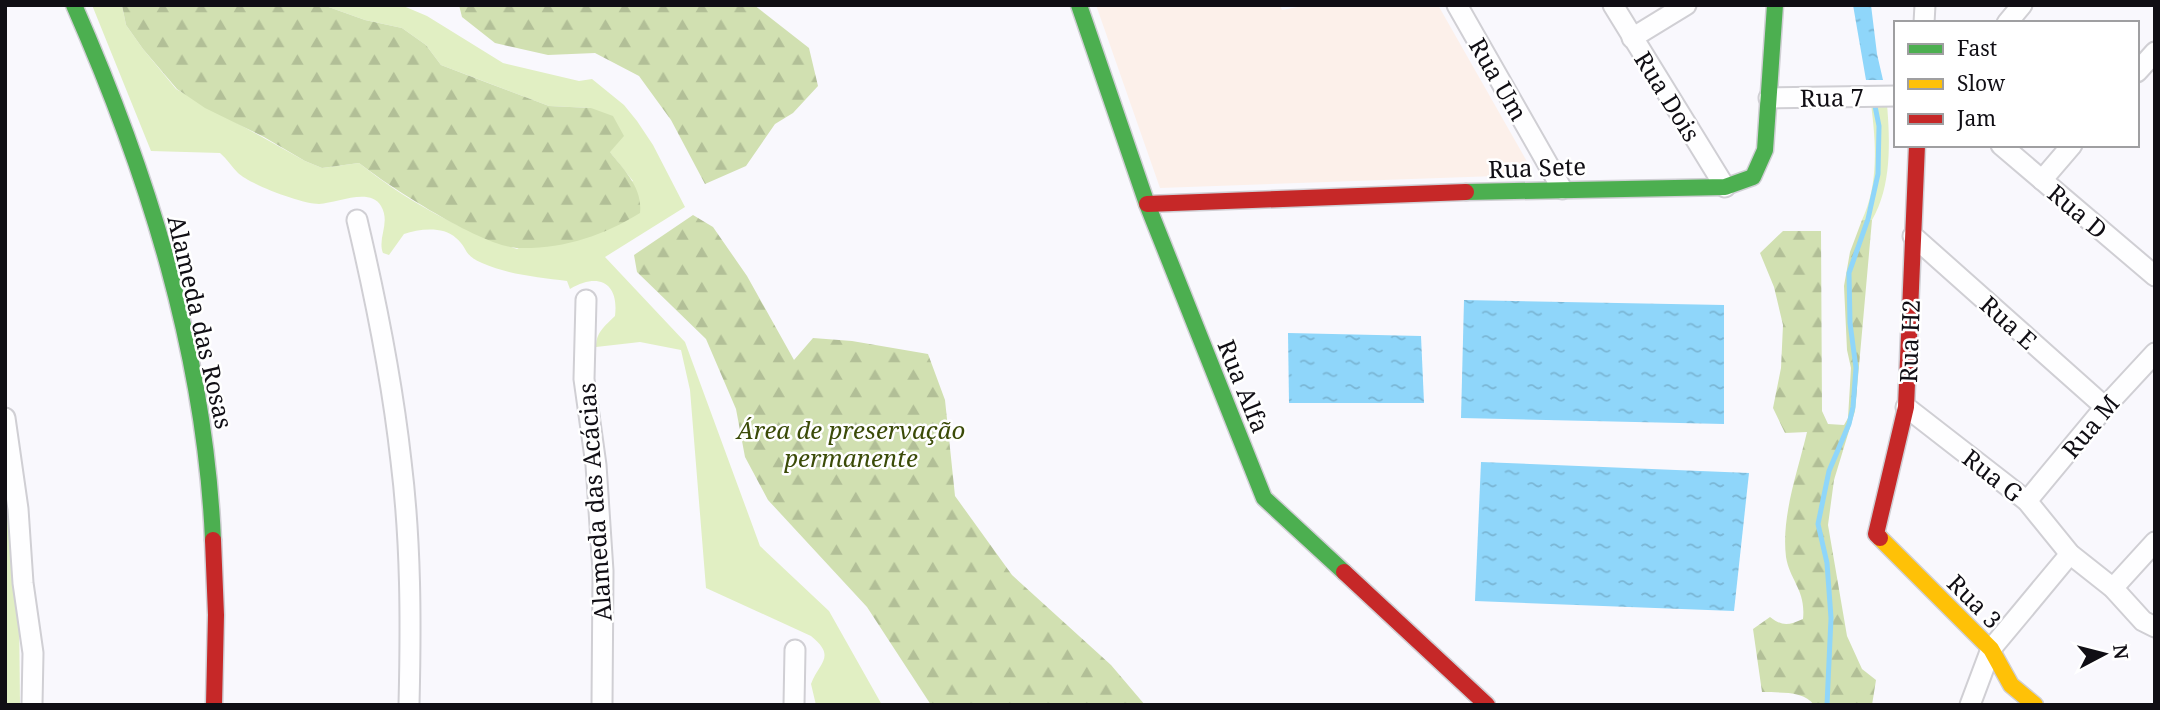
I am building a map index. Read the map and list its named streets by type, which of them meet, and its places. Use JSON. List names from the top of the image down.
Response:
{
  "streets": {
    "street": [
      "Rua Um",
      "Rua Dois",
      "Rua 7",
      "Rua Sete",
      "Rua D",
      "Alameda das Rosas",
      "Rua E",
      "Rua H2",
      "Rua Alfa",
      "Rua M",
      "Rua G",
      "Alameda das Acácias",
      "Rua 3"
    ]
  },
  "crossings": [
    ["Rua Um", "Rua Sete"],
    ["Rua Dois", "Rua Sete"],
    ["Rua 7", "Rua Sete"],
    ["Rua Sete", "Rua Alfa"],
    ["Rua E", "Rua H2"],
    ["Rua E", "Rua M"],
    ["Rua H2", "Rua G"],
    ["Rua H2", "Rua 3"],
    ["Rua M", "Rua G"]
  ],
  "parks": ["Área de preservação permanente"],
  "legend": ["Fast", "Slow", "Jam"],
  "north": "right"
}
